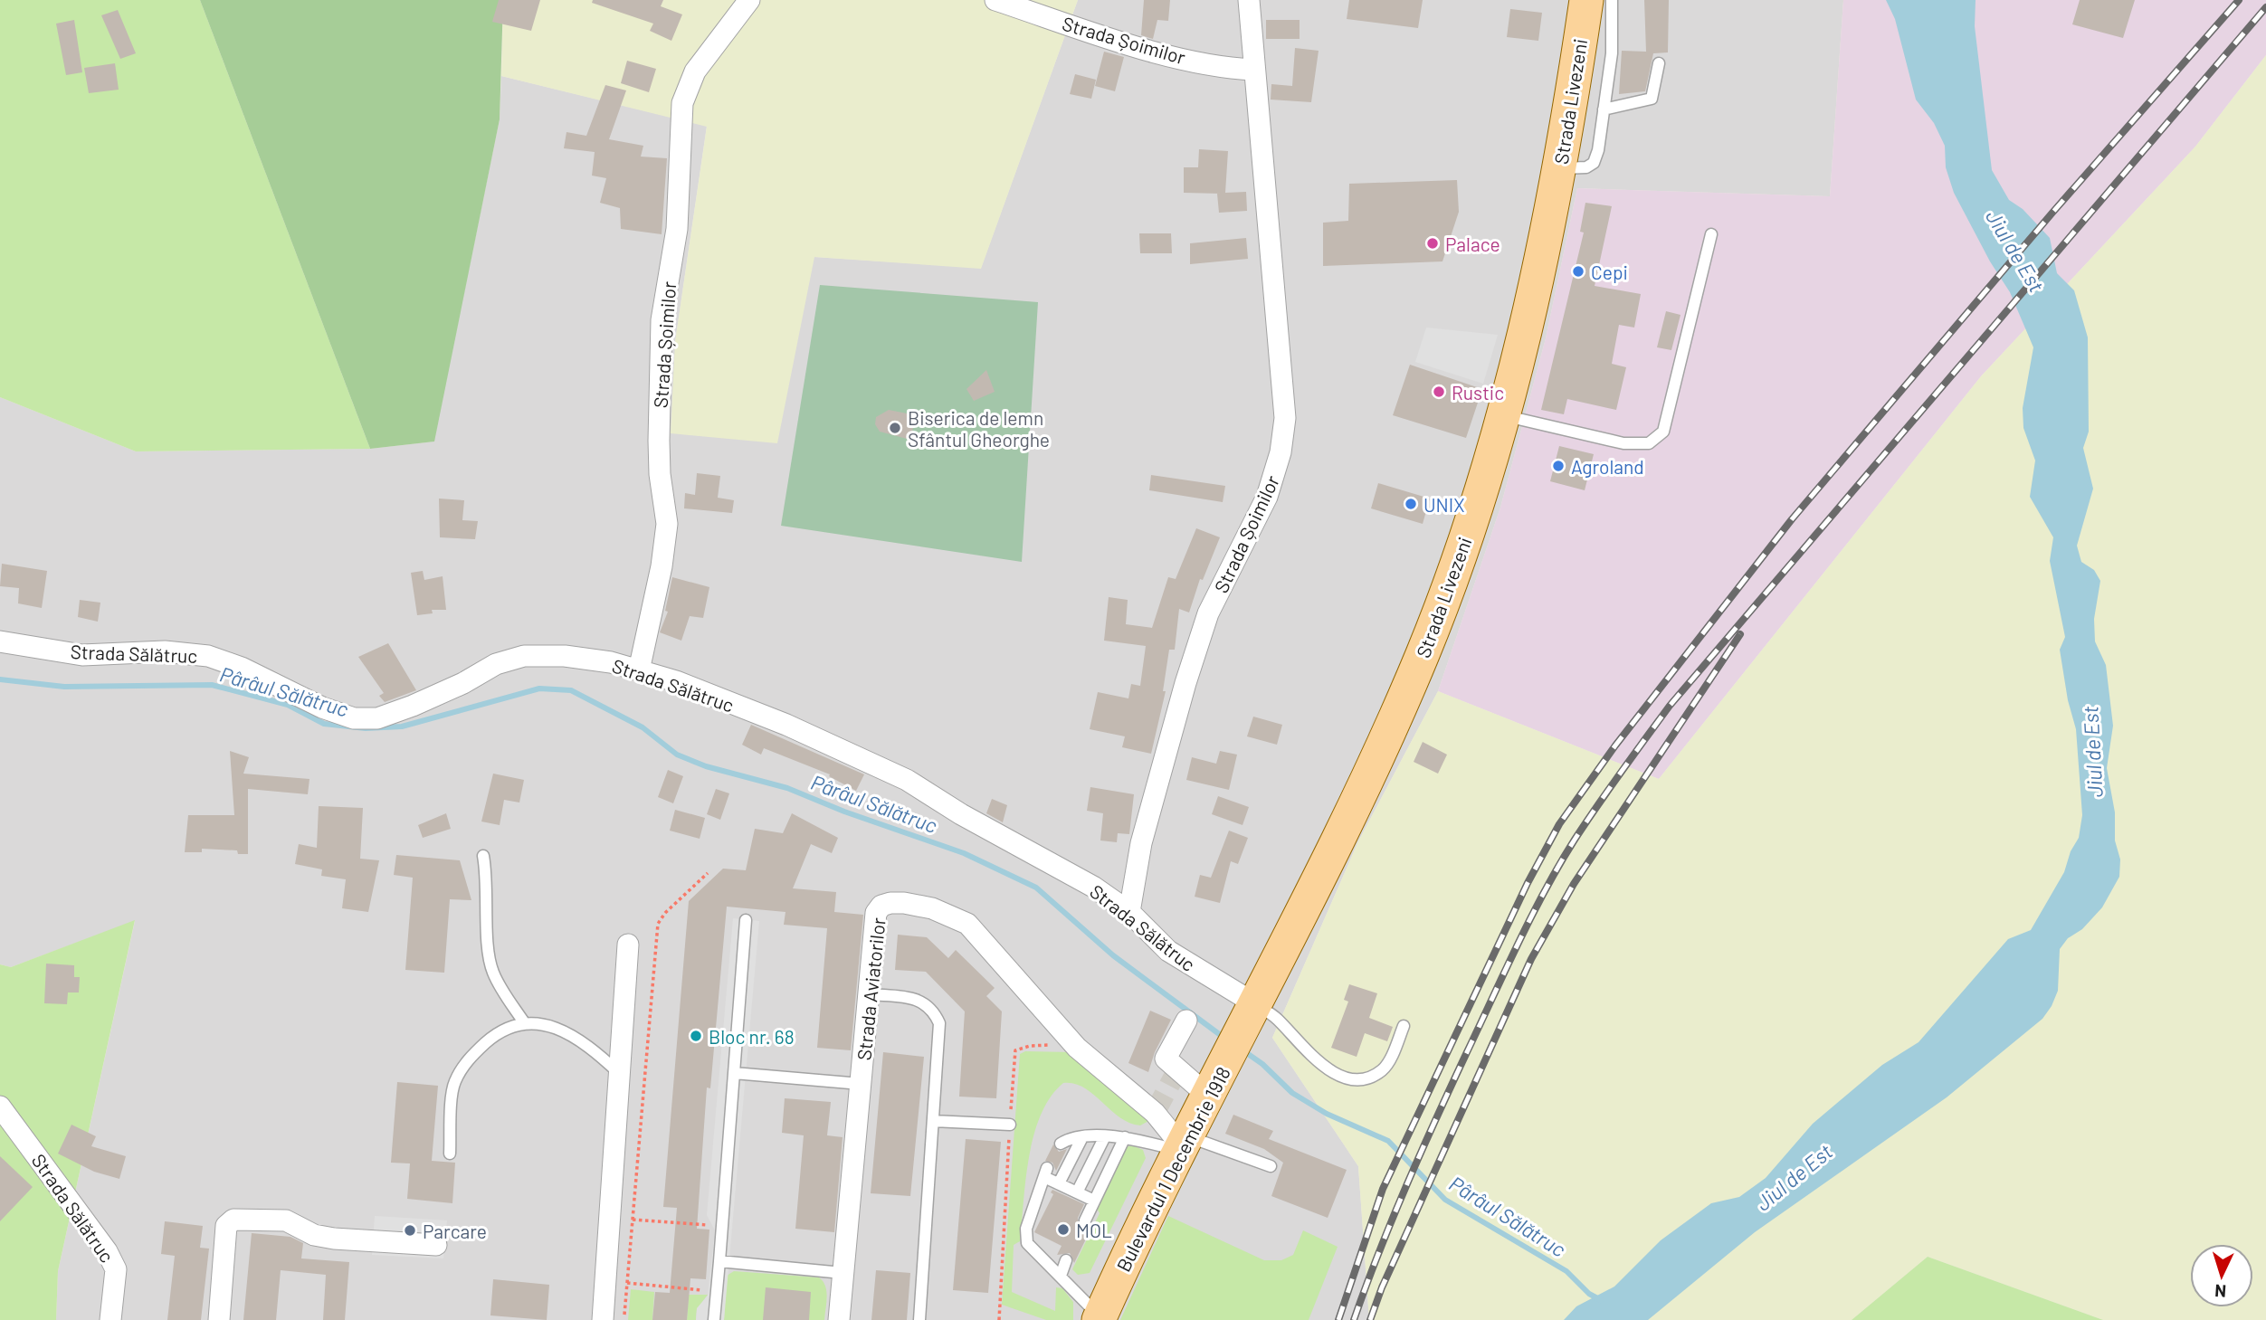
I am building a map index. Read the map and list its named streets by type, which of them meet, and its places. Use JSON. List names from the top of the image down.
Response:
{
  "streets": {
    "main road": ["Strada Livezeni", "Bulevardul 1 Decembrie 1918"],
    "street": ["Strada Șoimilor", "Strada Sălătruc", "Strada Aviatorilor"]
  },
  "crossings": [
    ["Strada Șoimilor", "Strada Sălătruc"],
    ["Strada Livezeni", "Strada Sălătruc"],
    ["Strada Livezeni", "Bulevardul 1 Decembrie 1918"],
    ["Strada Sălătruc", "Bulevardul 1 Decembrie 1918"],
    ["Strada Aviatorilor", "Bulevardul 1 Decembrie 1918"]
  ],
  "water": ["Jiul de Est", "Pârâul Sălătruc"],
  "places": [
    "Palace",
    "Cepi",
    "Rustic",
    "Biserica de lemn Sfântul Gheorghe",
    "Agroland",
    "UNIX",
    "Bloc nr. 68",
    "MOL",
    "Parcare"
  ],
  "north": "bottom"
}
